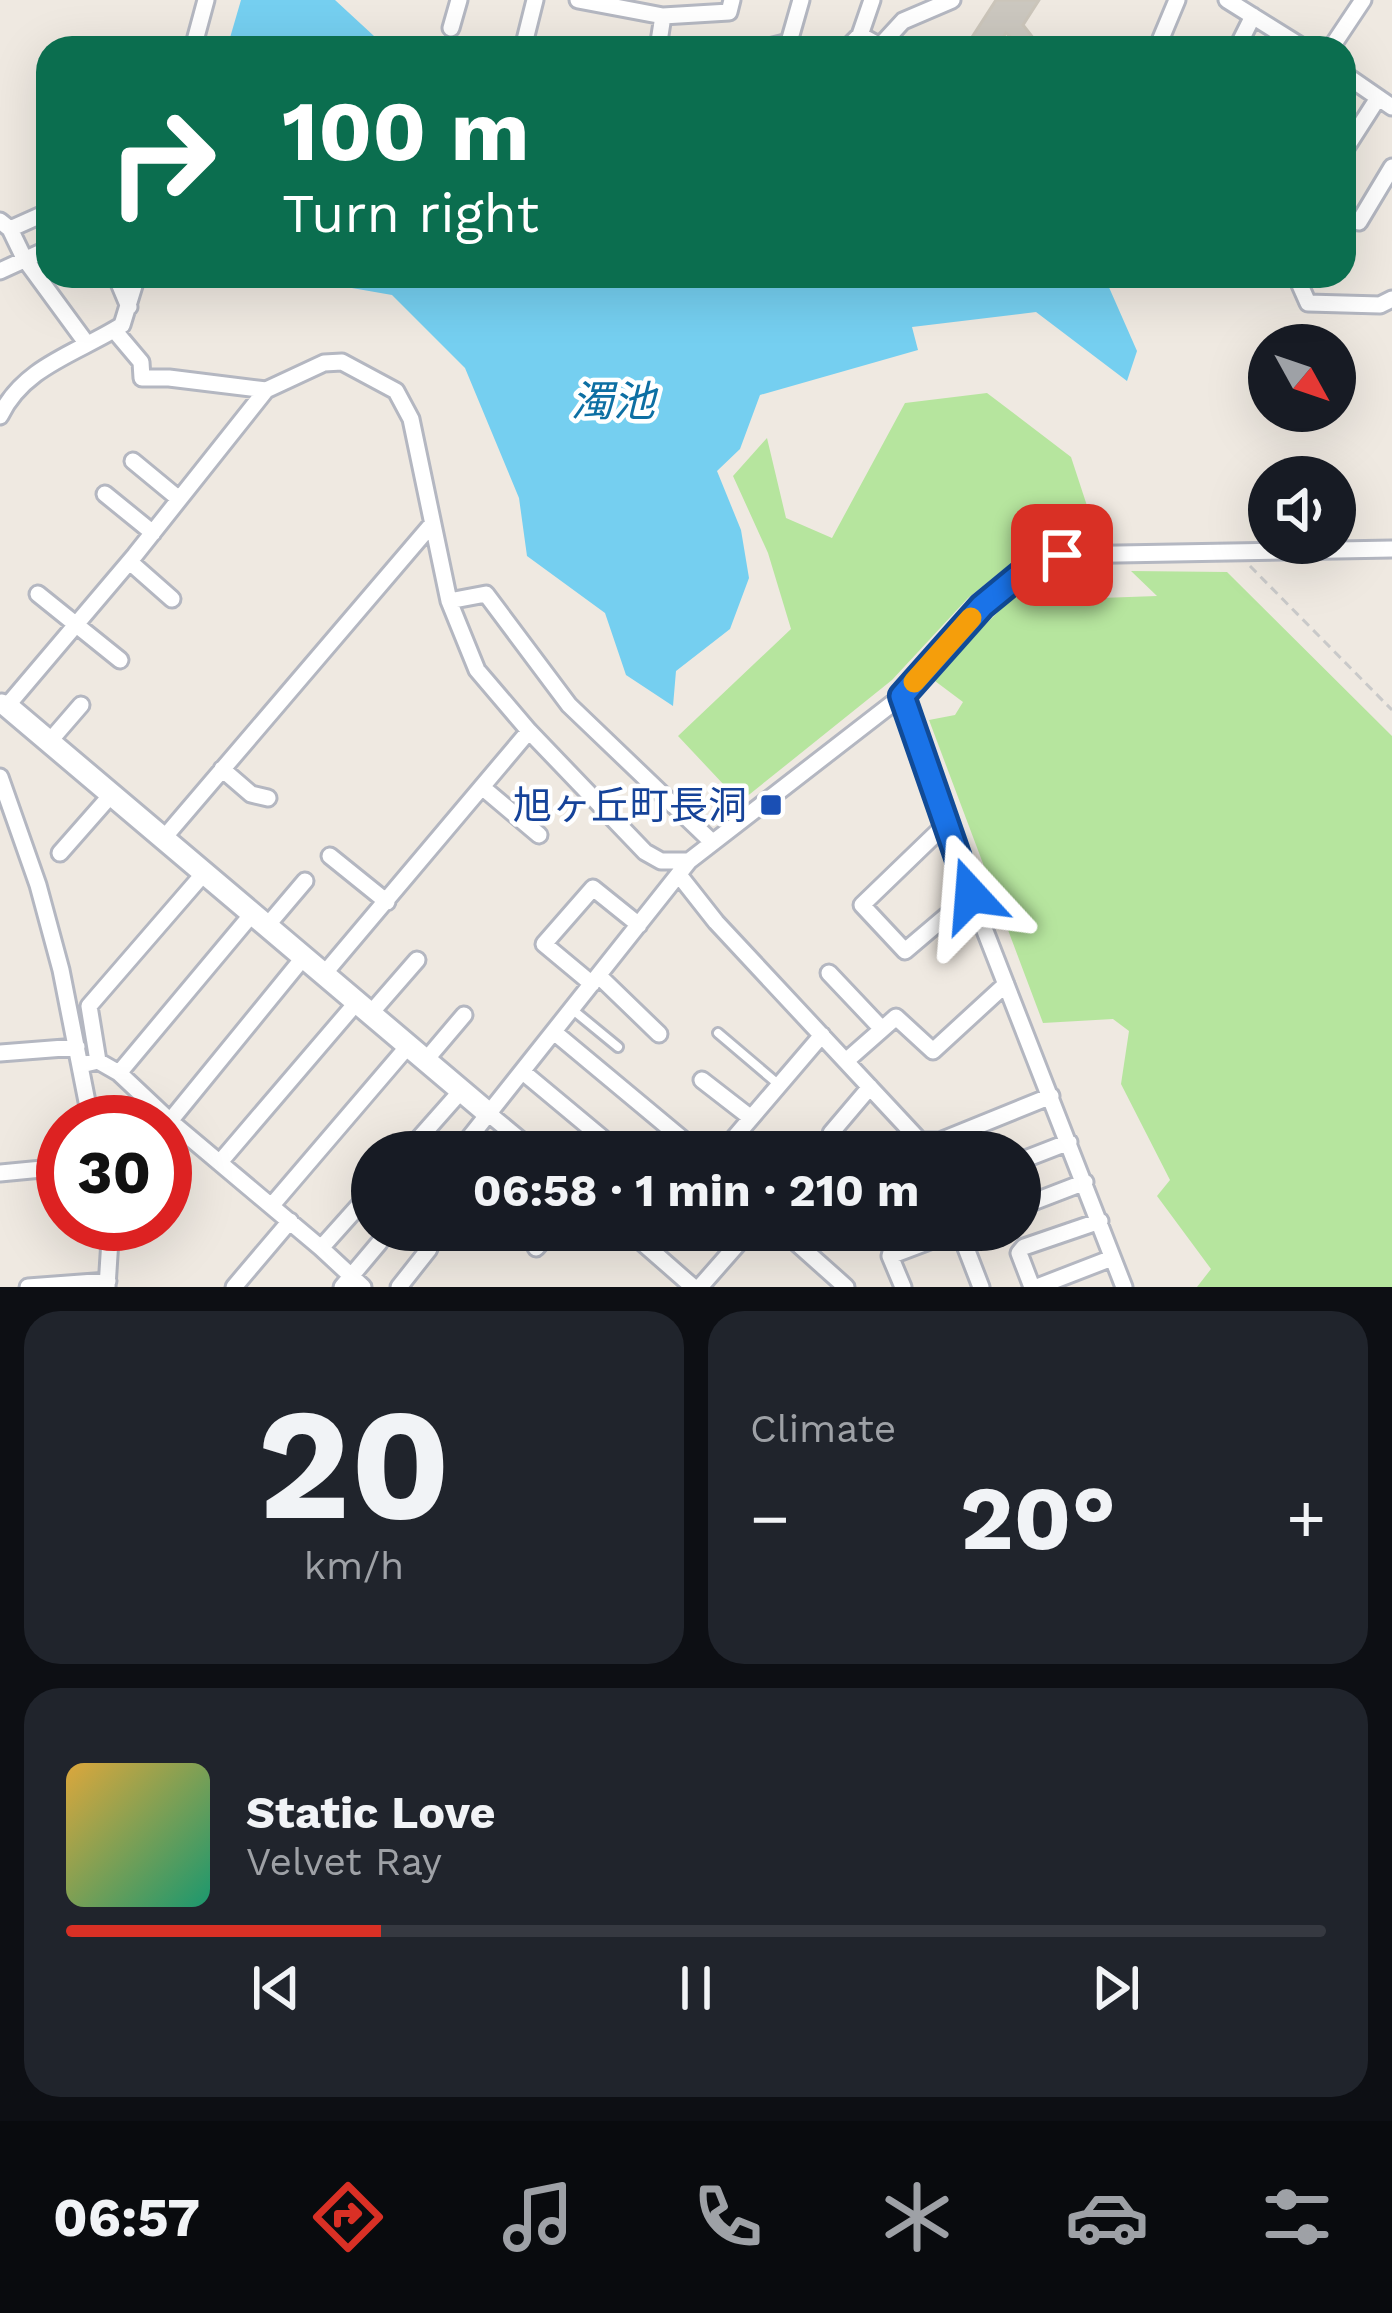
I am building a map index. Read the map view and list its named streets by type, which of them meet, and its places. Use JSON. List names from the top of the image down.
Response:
{
  "water": ["濁池"],
  "places": {
    "transit": ["旭ヶ丘町長洞"]
  },
  "north": "bottom right",
  "page": {
    "turn": ["100 m", "Turn right"],
    "limit": "30",
    "trip": "06:58 · 1 min · 210 m",
    "tile": [
      ["20", "km/h"],
      "Climate"
    ],
    "heat": ["−", "20°", "+"],
    "song": ["Static Love", "Velvet Ray"],
    "tabs": "06:57"
  }
}
